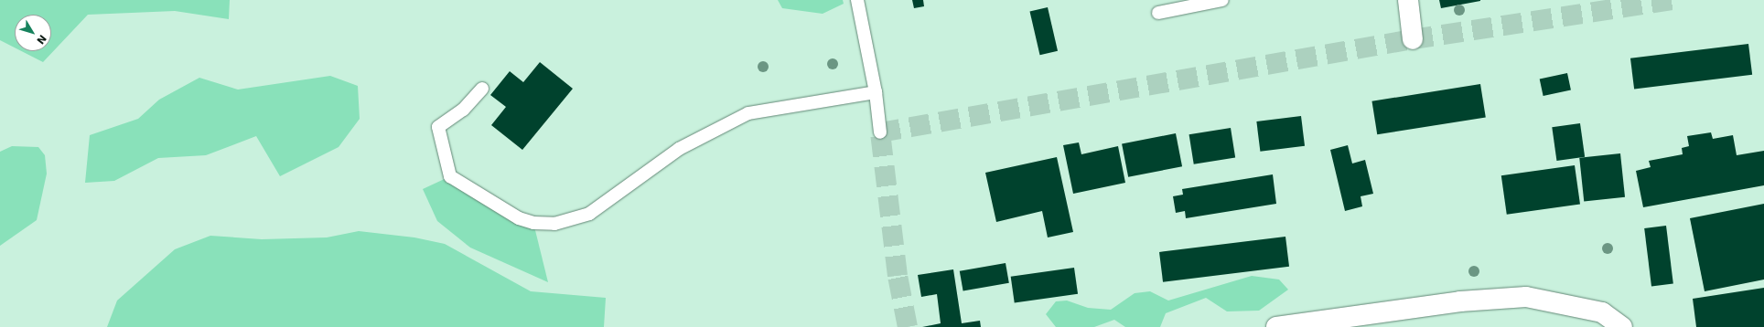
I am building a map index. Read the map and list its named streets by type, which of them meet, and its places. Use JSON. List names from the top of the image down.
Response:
{
  "north": "bottom right"
}
